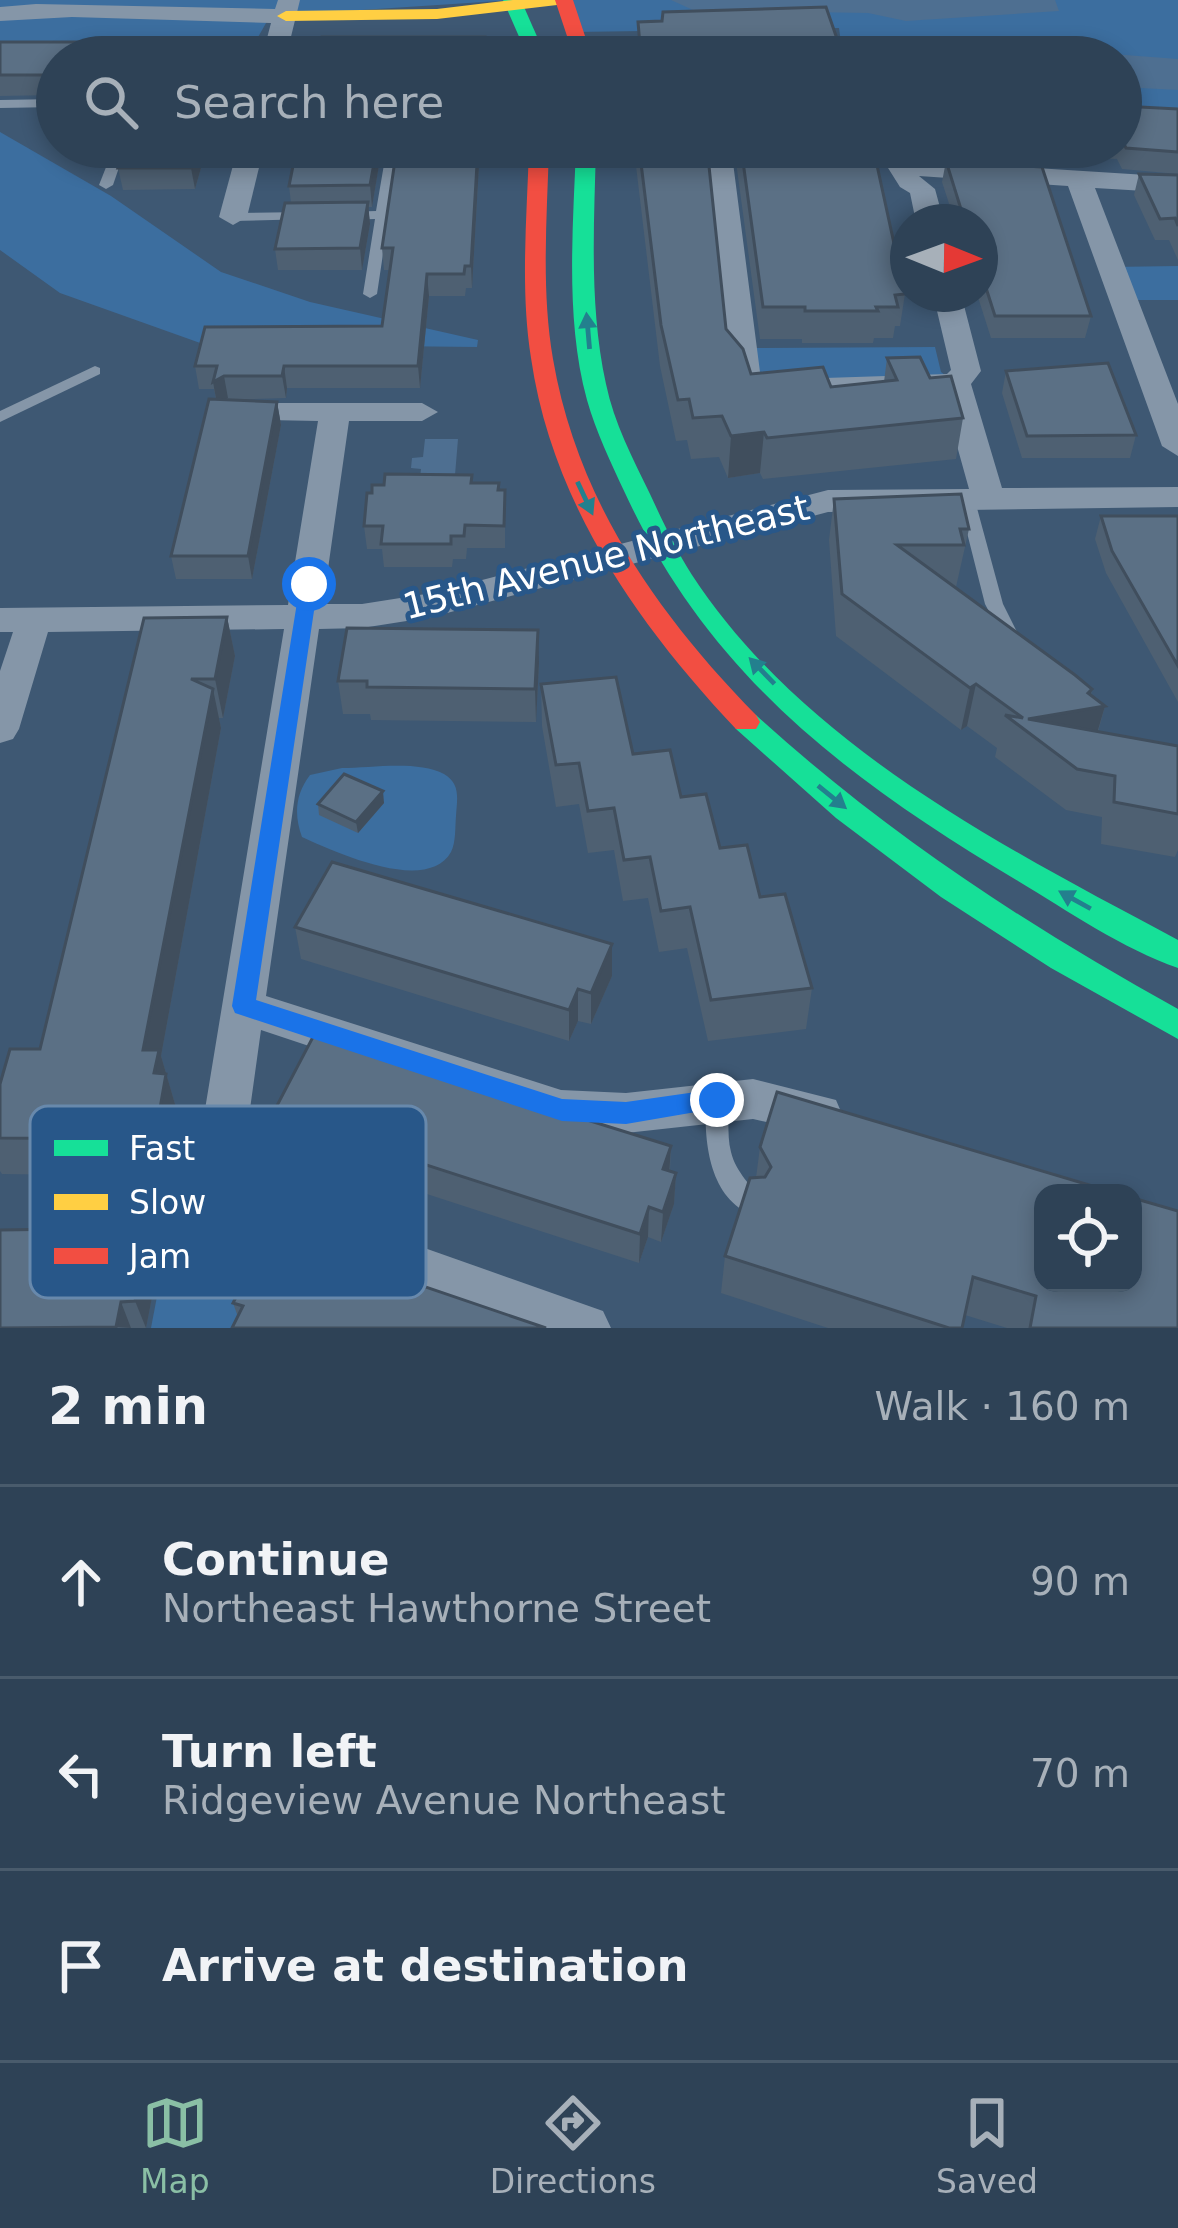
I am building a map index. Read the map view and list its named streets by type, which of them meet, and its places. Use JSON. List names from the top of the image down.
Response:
{
  "streets": {
    "street": ["15th Avenue Northeast"]
  },
  "legend": ["Fast", "Slow", "Jam"],
  "north": "right",
  "page": {
    "search": "Search here",
    "heading": ["2 min", "Walk · 160 m"],
    "list": [
      ["Continue", "Northeast Hawthorne Street", "90 m"],
      ["Turn left", "Ridgeview Avenue Northeast", "70 m"],
      "Arrive at destination"
    ],
    "nav": ["Map", "Directions", "Saved"]
  }
}
